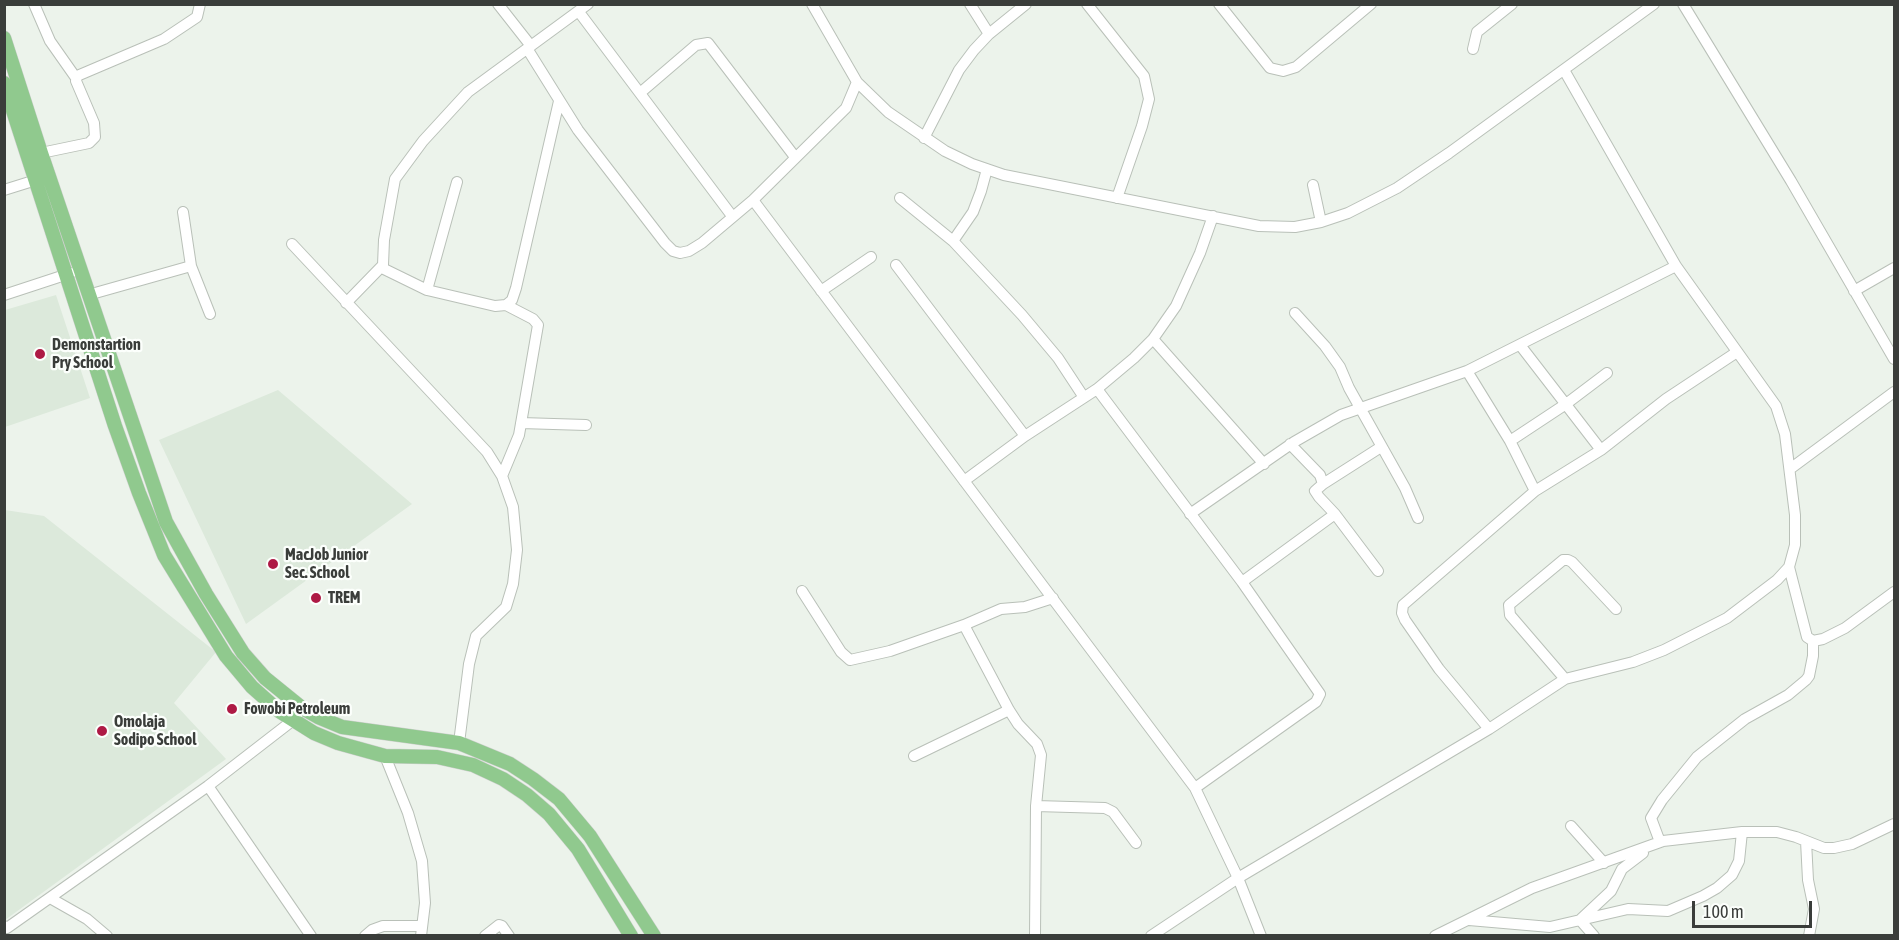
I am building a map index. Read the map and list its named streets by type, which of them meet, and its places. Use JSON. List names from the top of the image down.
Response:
{
  "places": [
    "Demonstartion Pry School",
    "MacJob Junior Sec. School",
    "TREM",
    "Fowobi Petroleum",
    "Omolaja Sodipo School"
  ],
  "scale_bar": "100 m"
}
